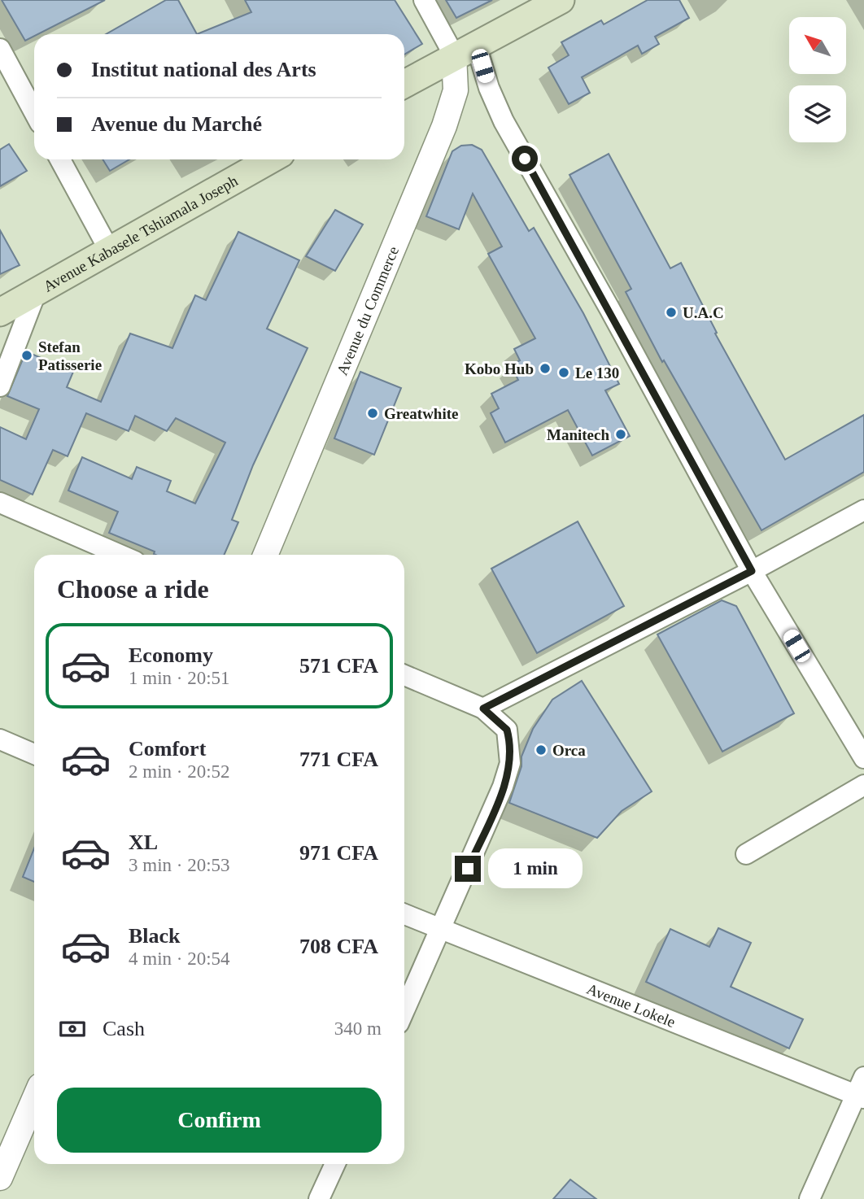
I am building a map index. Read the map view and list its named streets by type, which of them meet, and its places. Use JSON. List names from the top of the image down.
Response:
{
  "streets": {
    "main road": ["Avenue Kabasele Tshiamala Joseph"],
    "street": ["Avenue du Commerce", "Avenue Lokele"]
  },
  "places": [
    "U.A.C",
    "Stefan Patisserie",
    "Kobo Hub",
    "Le 130",
    "Greatwhite",
    "Manitech",
    "Orca"
  ],
  "north": "top left",
  "page": {
    "banner": ["Institut national des Arts", "Avenue du Marché"],
    "heading": "Choose a ride",
    "list": [
      {
        "name": "Economy",
        "note": "1 min · 20:51",
        "value": "571 CFA"
      },
      {
        "name": "Comfort",
        "note": "2 min · 20:52",
        "value": "771 CFA"
      },
      {
        "name": "XL",
        "note": "3 min · 20:53",
        "value": "971 CFA"
      },
      {
        "name": "Black",
        "note": "4 min · 20:54",
        "value": "708 CFA"
      }
    ],
    "bubble": "1 min",
    "pay": ["Cash", "340 m"],
    "buttons": "Confirm"
  }
}
